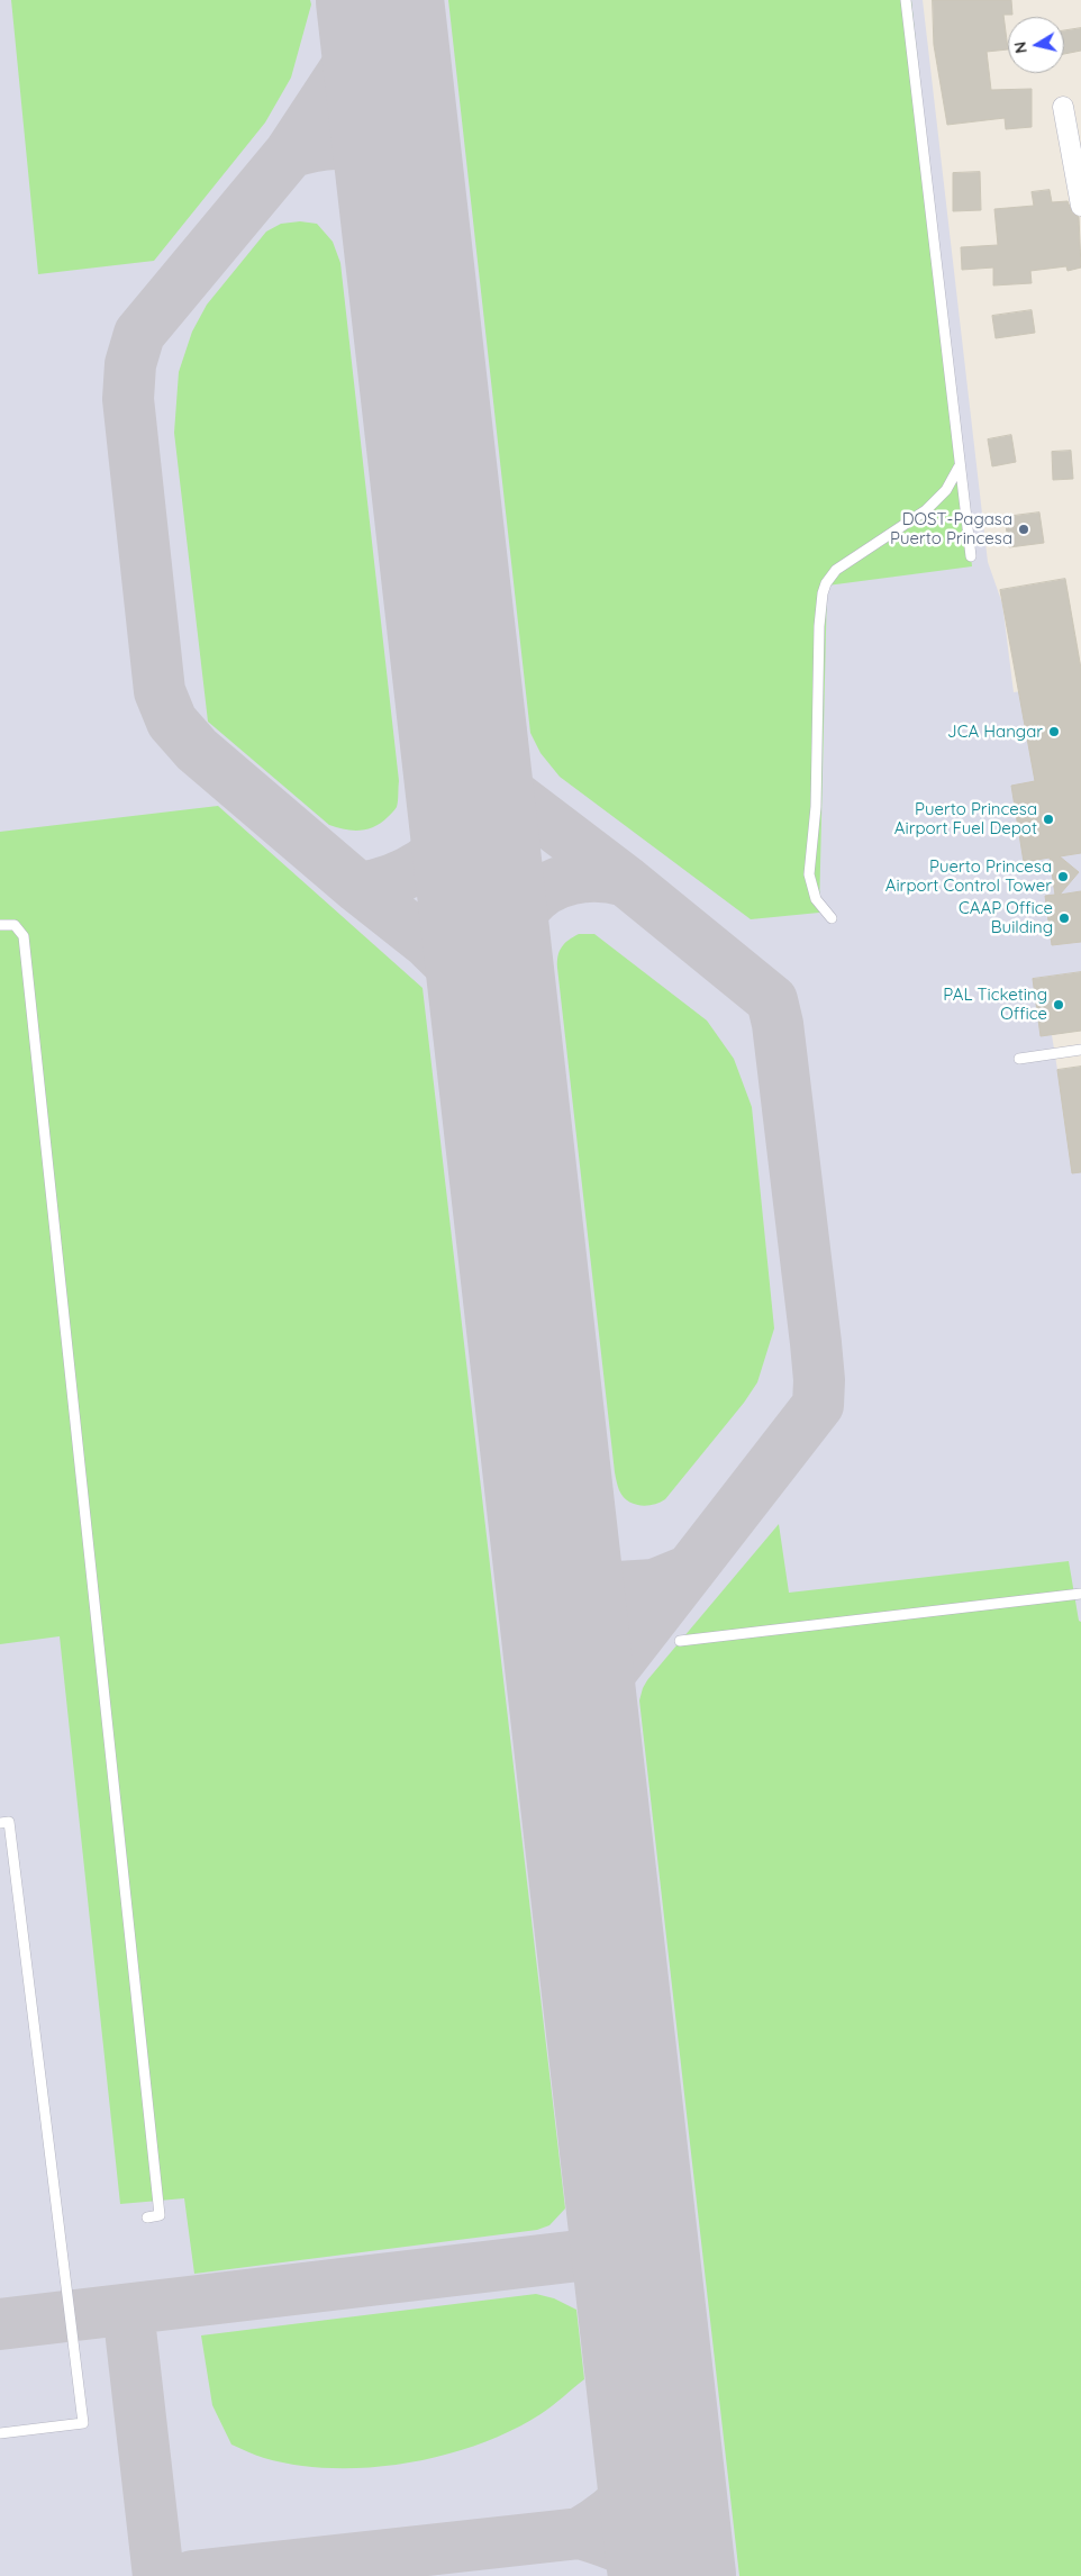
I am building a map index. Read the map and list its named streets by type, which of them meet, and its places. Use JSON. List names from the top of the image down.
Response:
{
  "places": [
    "DOST-Pagasa Puerto Princesa",
    "JCA Hangar",
    "Puerto Princesa Airport Fuel Depot",
    "Puerto Princesa Airport Control Tower",
    "CAAP Office Building",
    "PAL Ticketing Office"
  ],
  "north": "left"
}
